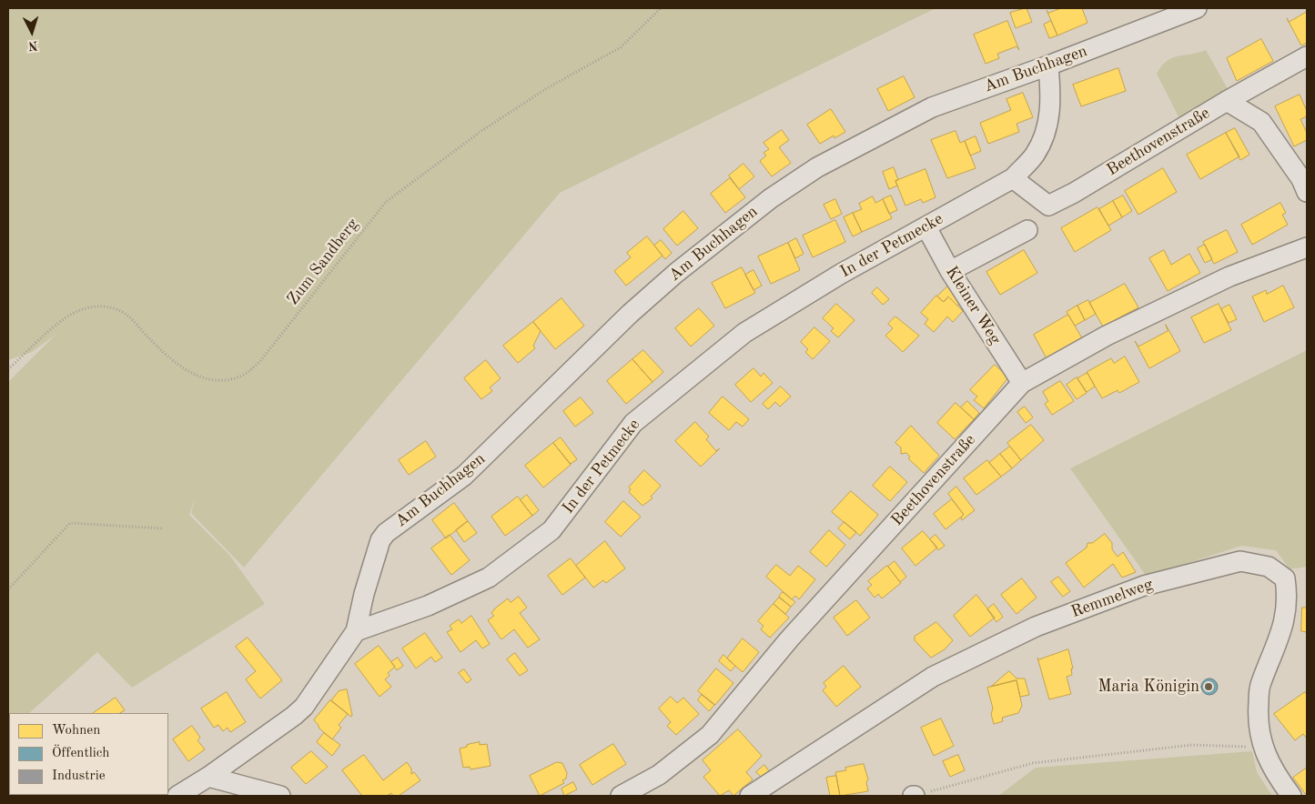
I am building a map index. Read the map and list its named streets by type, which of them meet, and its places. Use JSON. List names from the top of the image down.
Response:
{
  "streets": {
    "street": [
      "Am Buchhagen",
      "Beethovenstraße",
      "In der Petmecke",
      "Kleiner Weg",
      "Remmelweg"
    ],
    "path": ["Zum Sandberg"]
  },
  "crossings": [
    ["Am Buchhagen", "In der Petmecke"],
    ["Beethovenstraße", "In der Petmecke"],
    ["Beethovenstraße", "Kleiner Weg"],
    ["In der Petmecke", "Kleiner Weg"]
  ],
  "places": ["Maria Königin"],
  "legend": ["Wohnen", "Öffentlich", "Industrie"],
  "north": "bottom"
}
